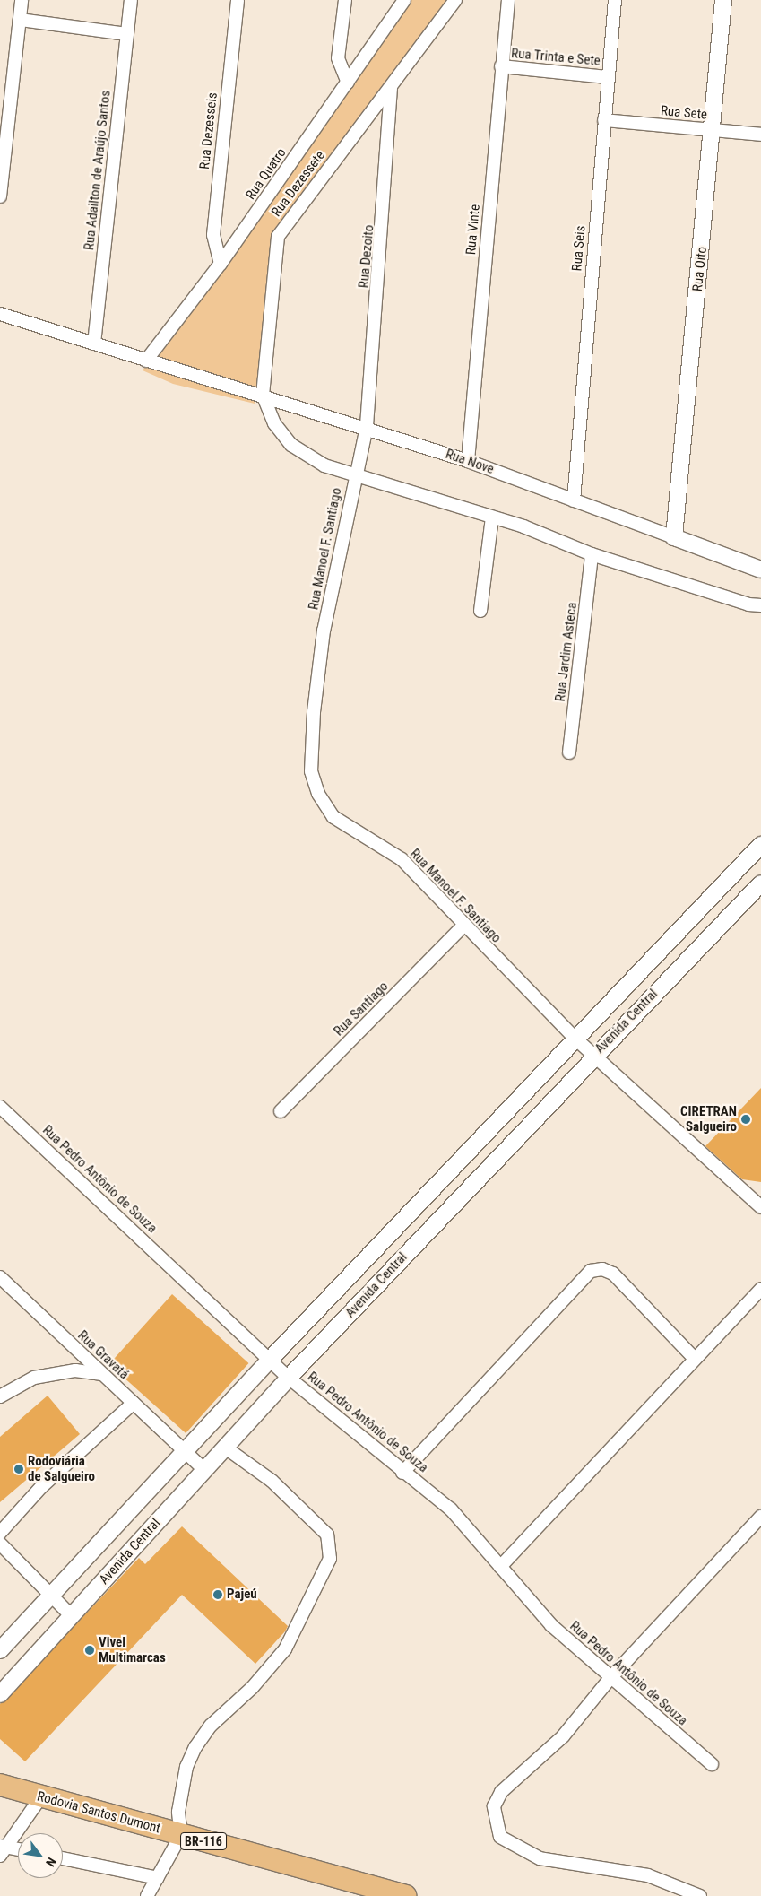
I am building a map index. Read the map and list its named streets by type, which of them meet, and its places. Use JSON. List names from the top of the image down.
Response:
{
  "streets": {
    "highway": ["Rodovia Santos Dumont", "BR-116"],
    "street": [
      "Rua Trinta e Sete",
      "Rua Sete",
      "Rua Dezesseis",
      "Rua Adailton de Araújo Santos",
      "Rua Quatro",
      "Rua Dezessete",
      "Rua Vinte",
      "Rua Seis",
      "Rua Dezoito",
      "Rua Oito",
      "Rua Nove",
      "Rua Manoel F. Santiago",
      "Rua Jardim Asteca",
      "Rua Santiago",
      "Avenida Central",
      "Rua Pedro Antônio de Souza",
      "Rua Gravatá"
    ]
  },
  "crossings": [
    ["Rua Trinta e Sete", "Rua Vinte"],
    ["Rua Trinta e Sete", "Rua Seis"],
    ["Rua Sete", "Rua Seis"],
    ["Rua Sete", "Rua Oito"],
    ["Rua Dezesseis", "Rua Quatro"],
    ["Rua Adailton de Araújo Santos", "Rua Nove"],
    ["Rua Quatro", "Rua Nove"],
    ["Rua Dezessete", "Rua Dezoito"],
    ["Rua Dezessete", "Rua Nove"],
    ["Rua Vinte", "Rua Nove"],
    ["Rua Seis", "Rua Nove"],
    ["Rua Dezoito", "Rua Nove"],
    ["Rua Dezoito", "Rua Manoel F. Santiago"],
    ["Rua Oito", "Rua Nove"],
    ["Rua Nove", "Rua Manoel F. Santiago"],
    ["Rua Manoel F. Santiago", "Rua Santiago"],
    ["Rua Manoel F. Santiago", "Avenida Central"],
    ["Avenida Central", "Rua Pedro Antônio de Souza"],
    ["Avenida Central", "Rua Gravatá"]
  ],
  "places": [
    "CIRETRAN Salgueiro",
    "Rodoviária de Salgueiro",
    "Pajeú",
    "Vivel Multimarcas"
  ],
  "north": "bottom right"
}
